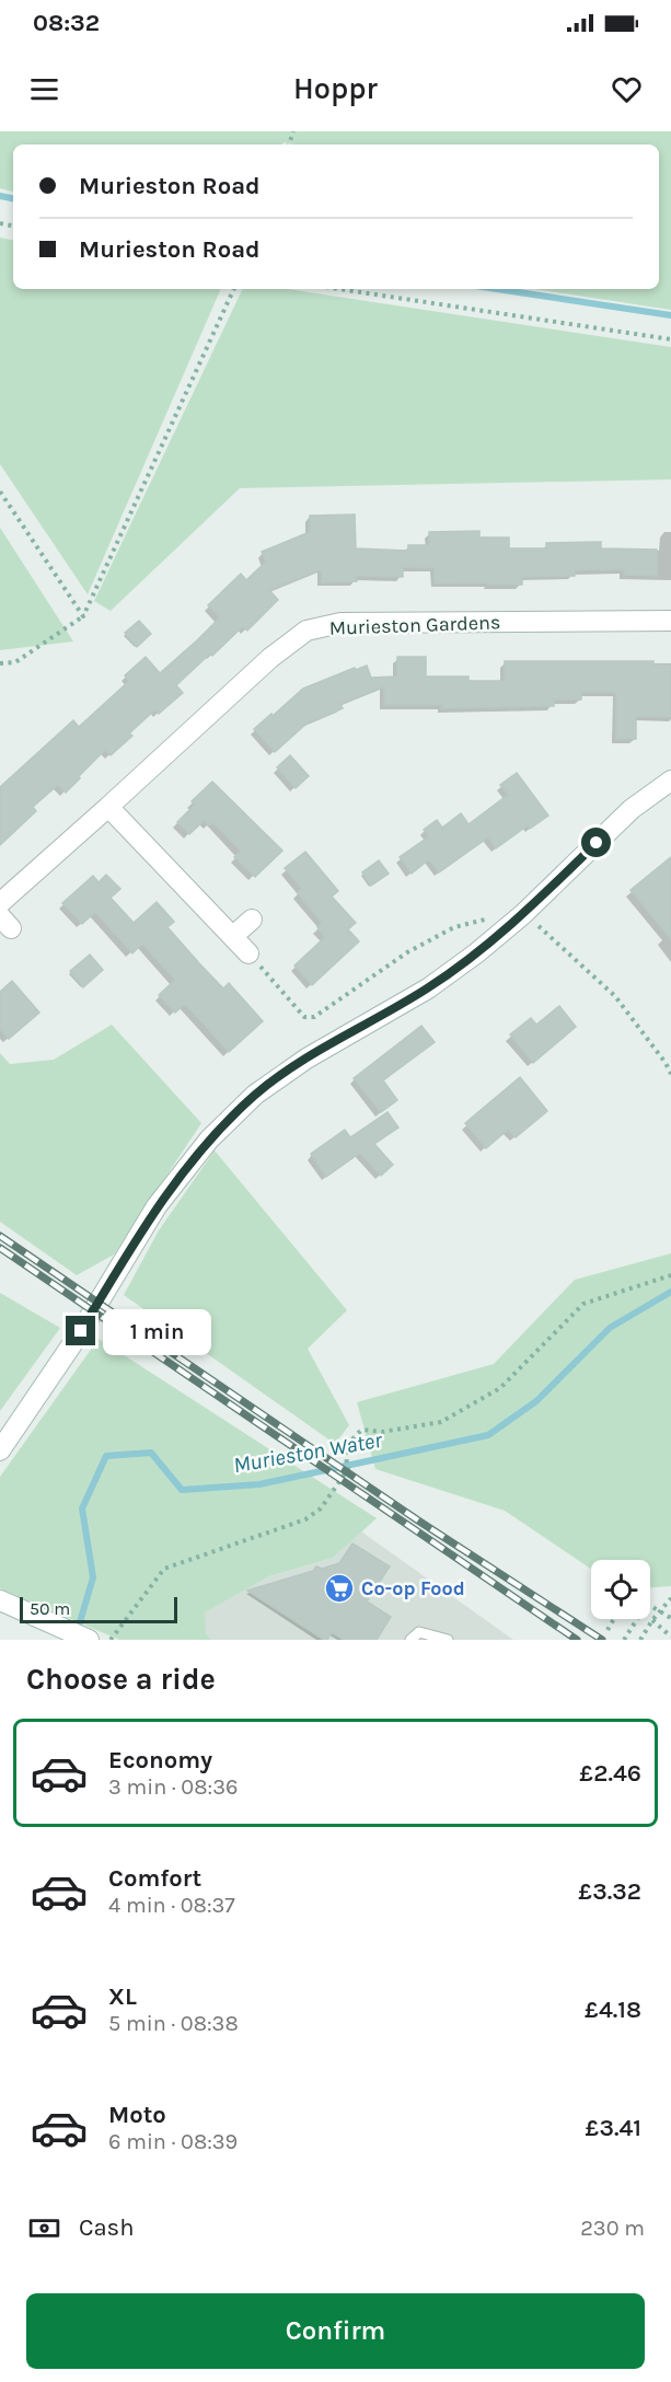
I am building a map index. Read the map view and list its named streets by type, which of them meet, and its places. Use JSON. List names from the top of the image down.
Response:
{
  "streets": {
    "street": ["Murieston Gardens"]
  },
  "water": ["Murieston Water"],
  "places": {
    "supermarket": ["Co-op Food"]
  },
  "scale_bar": "50 m",
  "page": {
    "status": "08:32",
    "header": "Hoppr",
    "banner": ["Murieston Road", "Murieston Road"],
    "bubble": "1 min",
    "scale": "50 m",
    "heading": "Choose a ride",
    "list": [
      {
        "name": "Economy",
        "note": "3 min · 08:36",
        "value": "£2.46"
      },
      {
        "name": "Comfort",
        "note": "4 min · 08:37",
        "value": "£3.32"
      },
      {
        "name": "XL",
        "note": "5 min · 08:38",
        "value": "£4.18"
      },
      {
        "name": "Moto",
        "note": "6 min · 08:39",
        "value": "£3.41"
      }
    ],
    "pay": ["Cash", "230 m"],
    "buttons": "Confirm"
  }
}
